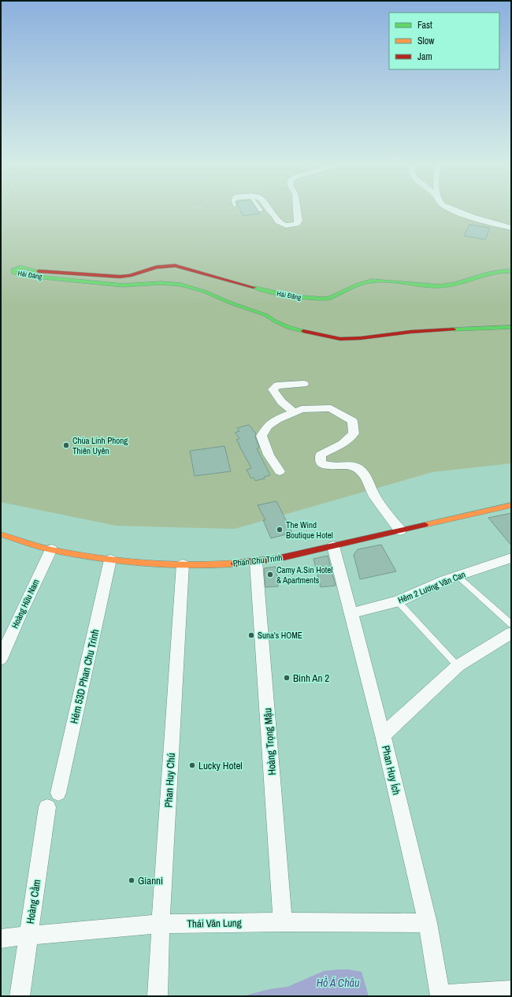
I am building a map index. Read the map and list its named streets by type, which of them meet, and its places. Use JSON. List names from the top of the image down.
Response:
{
  "streets": {
    "street": [
      "Hải Đăng",
      "Phan Chu Trinh",
      "Hẻm 2 Lương Văn Can",
      "Hoàng Hữu Nam",
      "Hẻm 53D Phan Chu Trinh",
      "Hoàng Trọng Mậu",
      "Phan Huy Ích",
      "Phan Huy Chú",
      "Hoàng Cầm",
      "Thái Văn Lung"
    ]
  },
  "crossings": [
    ["Phan Chu Trinh", "Hoàng Hữu Nam"],
    ["Phan Chu Trinh", "Hẻm 53D Phan Chu Trinh"],
    ["Phan Chu Trinh", "Hoàng Trọng Mậu"],
    ["Phan Chu Trinh", "Phan Huy Ích"],
    ["Phan Chu Trinh", "Phan Huy Chú"],
    ["Hẻm 2 Lương Văn Can", "Phan Huy Ích"],
    ["Hoàng Trọng Mậu", "Thái Văn Lung"],
    ["Phan Huy Ích", "Thái Văn Lung"],
    ["Phan Huy Chú", "Thái Văn Lung"],
    ["Hoàng Cầm", "Thái Văn Lung"]
  ],
  "water": ["Hồ Á Châu"],
  "places": [
    "Chùa Linh Phong Thiên Uyên",
    "The Wind Boutique Hotel",
    "Camy A.Sin Hotel & Apartments",
    "Suna's HOME",
    "Binh An 2",
    "Lucky Hotel",
    "Gianni"
  ],
  "legend": ["Fast", "Slow", "Jam"]
}
